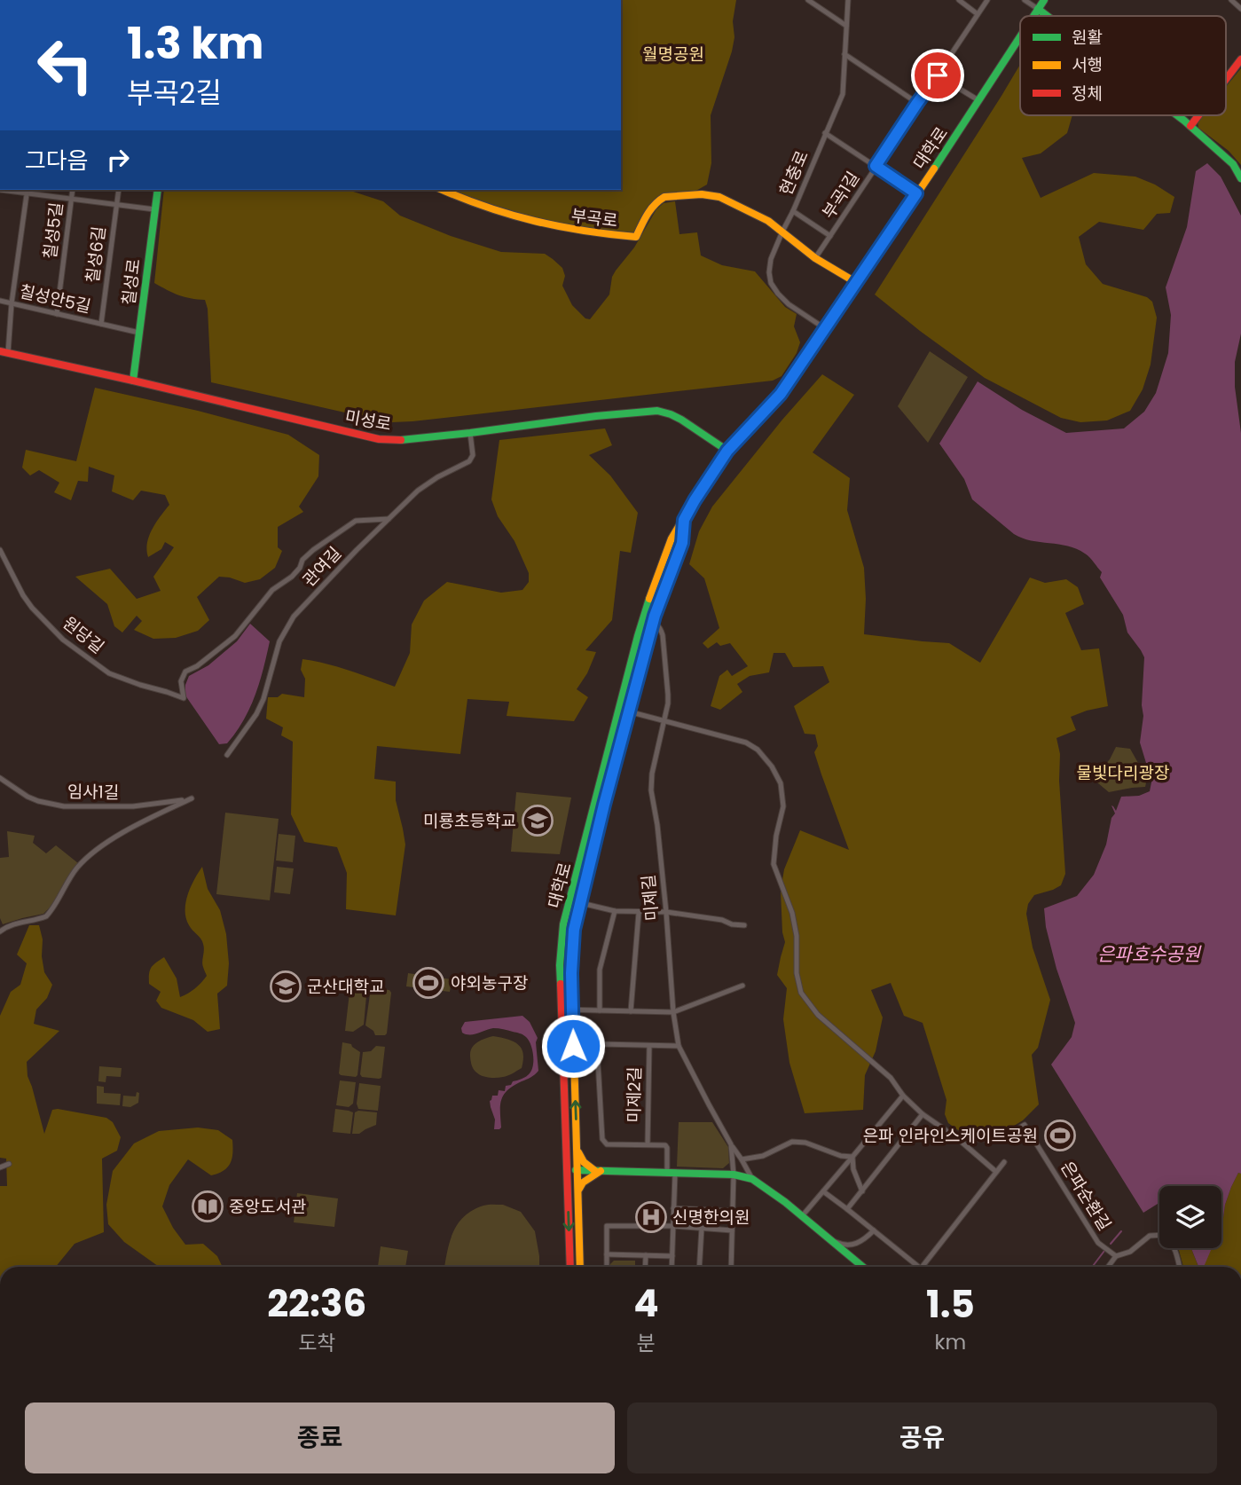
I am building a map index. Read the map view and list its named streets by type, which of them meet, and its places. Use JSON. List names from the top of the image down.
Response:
{
  "streets": {
    "street": [
      "대학로",
      "현충로",
      "부곡1길",
      "부곡로",
      "칠성5길",
      "칠성6길",
      "칠성로",
      "칠성안5길",
      "미성로",
      "관여길",
      "원당길",
      "임사1길",
      "미제길",
      "미제2길",
      "은파순환길"
    ]
  },
  "crossings": [
    ["대학로", "현충로"],
    ["대학로", "부곡로"],
    ["대학로", "미성로"],
    ["대학로", "미제길"],
    ["현충로", "부곡1길"],
    ["현충로", "부곡로"],
    ["부곡1길", "부곡로"],
    ["칠성5길", "칠성안5길"],
    ["칠성6길", "칠성안5길"],
    ["칠성로", "칠성안5길"],
    ["칠성로", "미성로"],
    ["미성로", "관여길"],
    ["관여길", "원당길"],
    ["미제길", "미제2길"]
  ],
  "water": ["은파호수공원"],
  "parks": ["월명공원", "물빛다리광장"],
  "places": {
    "school or university": ["미룡초등학교", "군산대학교"],
    "sports": ["야외농구장", "은파 인라인스케이트공원"],
    "library": ["중앙도서관"],
    "hospital": ["신명한의원"]
  },
  "legend": ["원활", "서행", "정체"],
  "page": {
    "turn": ["1.3 km", "부곡2길"],
    "then": "그다음",
    "eta": [
      "22:36",
      "도착",
      "4",
      "분",
      "1.5",
      "km"
    ],
    "buttons": ["종료", "공유"]
  }
}
